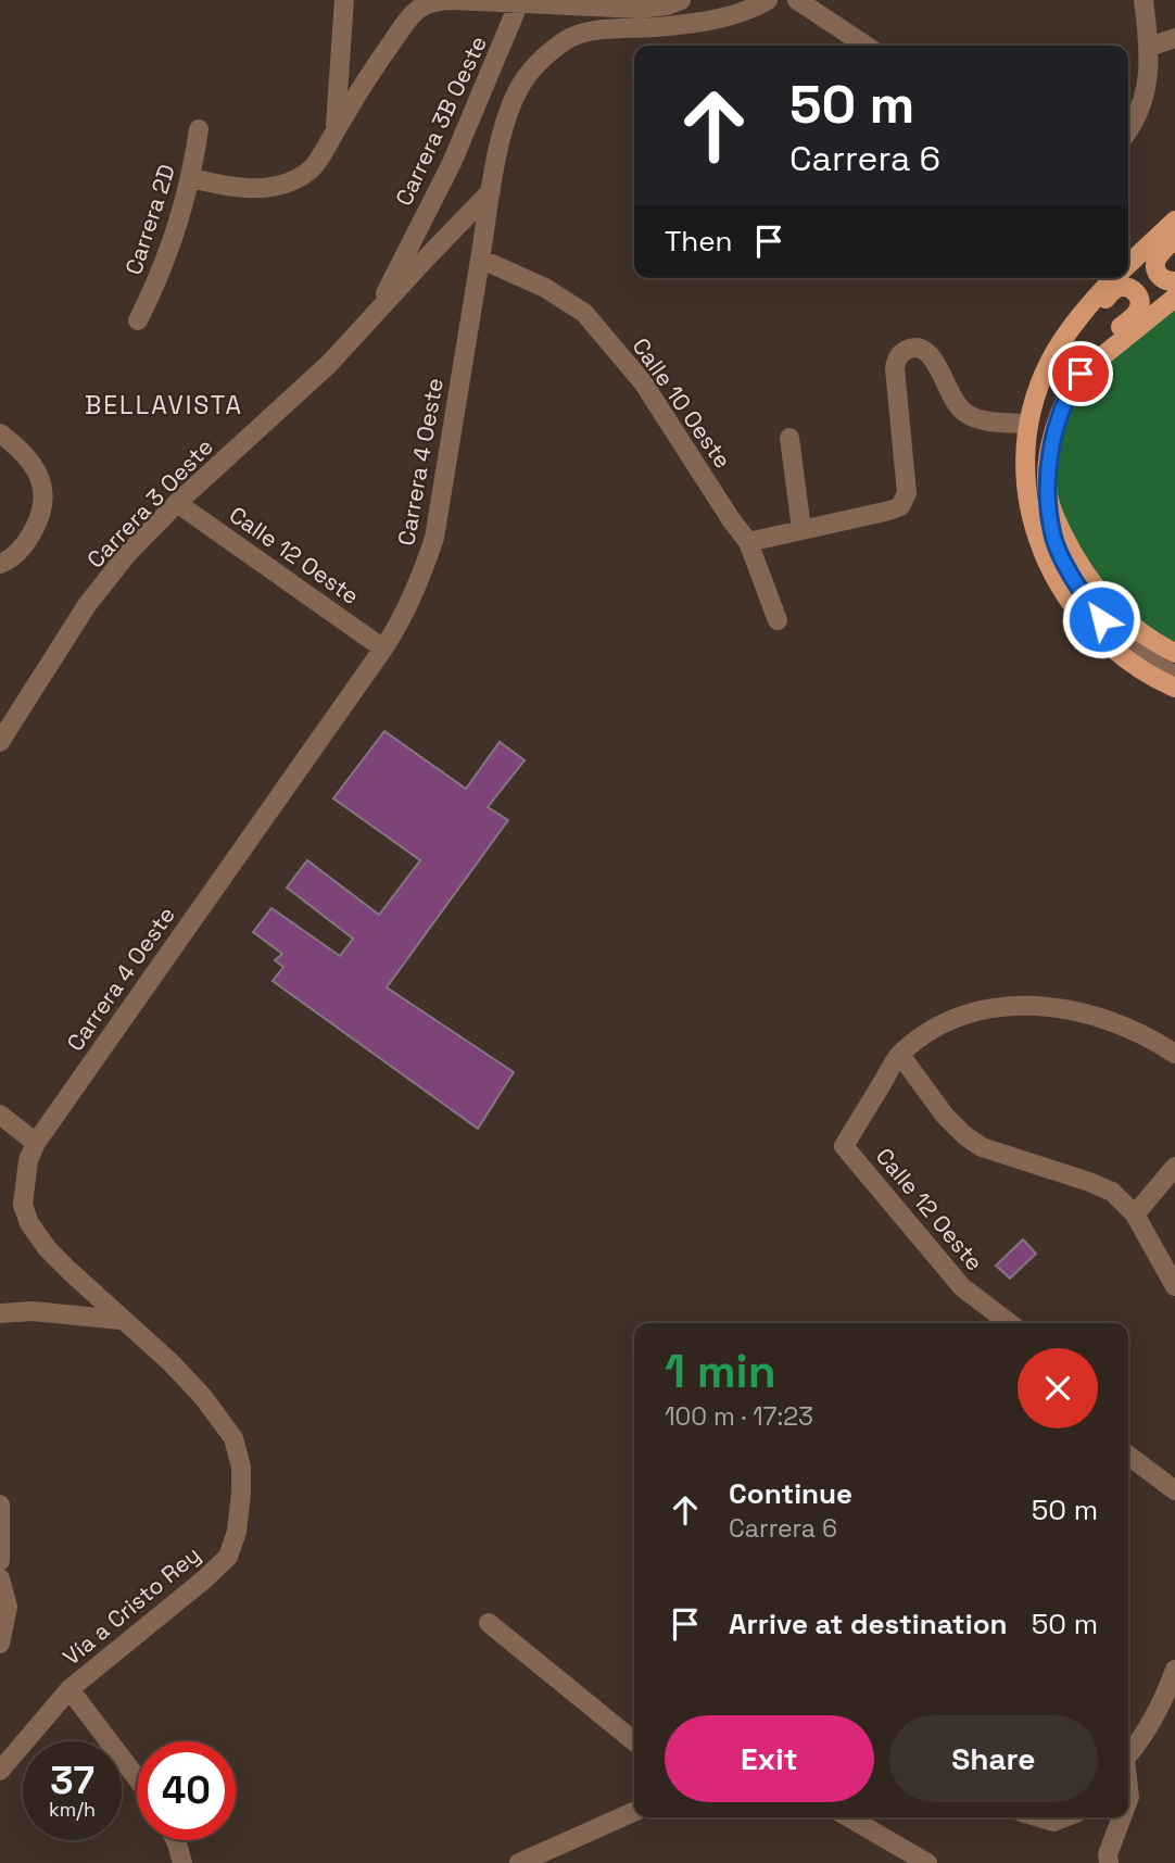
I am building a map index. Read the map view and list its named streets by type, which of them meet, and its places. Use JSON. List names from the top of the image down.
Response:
{
  "streets": {
    "street": [
      "Carrera 3B Oeste",
      "Carrera 2D",
      "Calle 10 Oeste",
      "Carrera 4 Oeste",
      "Carrera 3 Oeste",
      "Calle 12 Oeste",
      "Vía a Cristo Rey"
    ]
  },
  "crossings": [
    ["Carrera 3B Oeste", "Carrera 3 Oeste"],
    ["Carrera 4 Oeste", "Carrera 3 Oeste"],
    ["Carrera 4 Oeste", "Calle 12 Oeste"],
    ["Carrera 4 Oeste", "Vía a Cristo Rey"],
    ["Carrera 3 Oeste", "Calle 12 Oeste"]
  ],
  "districts": ["BELLAVISTA"],
  "page": {
    "turn": ["50 m", "Carrera 6"],
    "then": "Then",
    "heading": ["1 min", "100 m · 17:23"],
    "list": [
      {
        "name": "Continue",
        "note": "Carrera 6",
        "value": "50 m"
      },
      {
        "name": "Arrive at destination",
        "value": "50 m"
      }
    ],
    "buttons": ["Exit", "Share"],
    "speed": "37 km/h",
    "limit": "40"
  }
}
